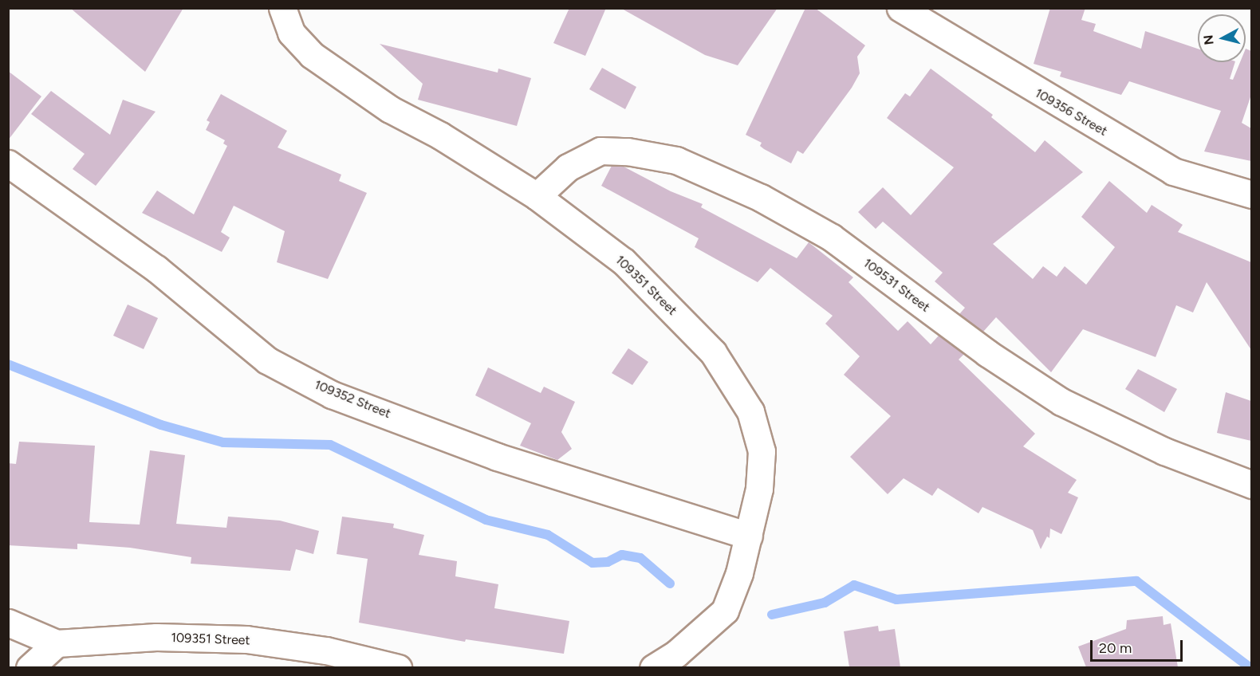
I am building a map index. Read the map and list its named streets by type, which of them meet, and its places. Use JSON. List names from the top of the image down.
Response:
{
  "streets": {
    "street": [
      "109356 Street",
      "109351 Street",
      "109531 Street",
      "109352 Street"
    ]
  },
  "crossings": [
    ["109351 Street", "109531 Street"],
    ["109351 Street", "109352 Street"]
  ],
  "scale_bar": "20 m",
  "north": "left"
}
